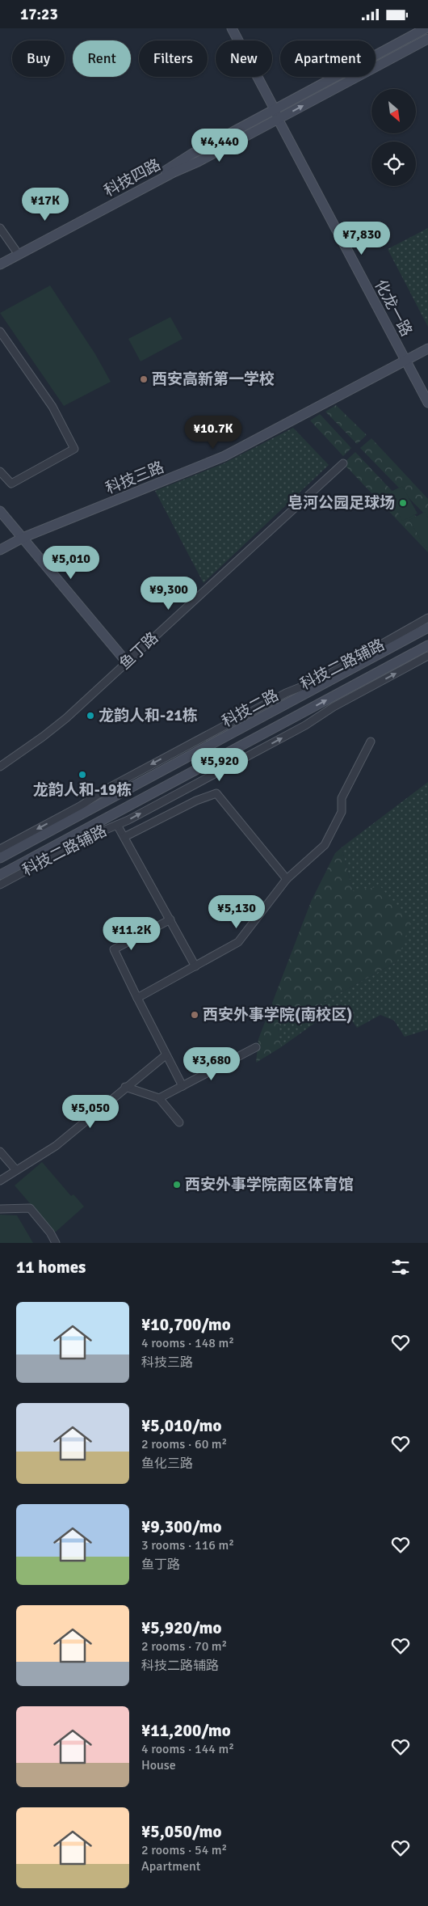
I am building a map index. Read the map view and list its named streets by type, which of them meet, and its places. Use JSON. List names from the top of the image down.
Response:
{
  "streets": {
    "street": [
      "科技四路",
      "化龙一路",
      "科技三路",
      "鱼丁路",
      "科技二路辅路",
      "科技二路"
    ]
  },
  "crossings": [
    ["科技四路", "化龙一路"],
    ["化龙一路", "科技三路"]
  ],
  "places": [
    "西安高新第一学校",
    "皂河公园足球场",
    "龙韵人和-21栋",
    "龙韵人和-19栋",
    "西安外事学院(南校区)",
    "西安外事学院南区体育馆"
  ],
  "north": "bottom right",
  "page": {
    "status": "17:23",
    "chip": [
      "Buy",
      "Rent",
      "Filters",
      "New",
      "Apartment"
    ],
    "price": [
      "¥4,440",
      "¥17K",
      "¥7,830",
      "¥10.7K",
      "¥5,010",
      "¥9,300",
      "¥5,920",
      "¥5,130",
      "¥11.2K",
      "¥3,680",
      "¥5,050"
    ],
    "heading": "11 homes",
    "list": [
      {
        "name": "¥10,700/mo",
        "note": "4 rooms · 148 m² · 科技三路"
      },
      {
        "name": "¥5,010/mo",
        "note": "2 rooms · 60 m² · 鱼化三路"
      },
      {
        "name": "¥9,300/mo",
        "note": "3 rooms · 116 m² · 鱼丁路"
      },
      {
        "name": "¥5,920/mo",
        "note": "2 rooms · 70 m² · 科技二路辅路"
      },
      {
        "name": "¥11,200/mo",
        "note": "4 rooms · 144 m² · House"
      },
      {
        "name": "¥5,050/mo",
        "note": "2 rooms · 54 m² · Apartment"
      }
    ]
  }
}
